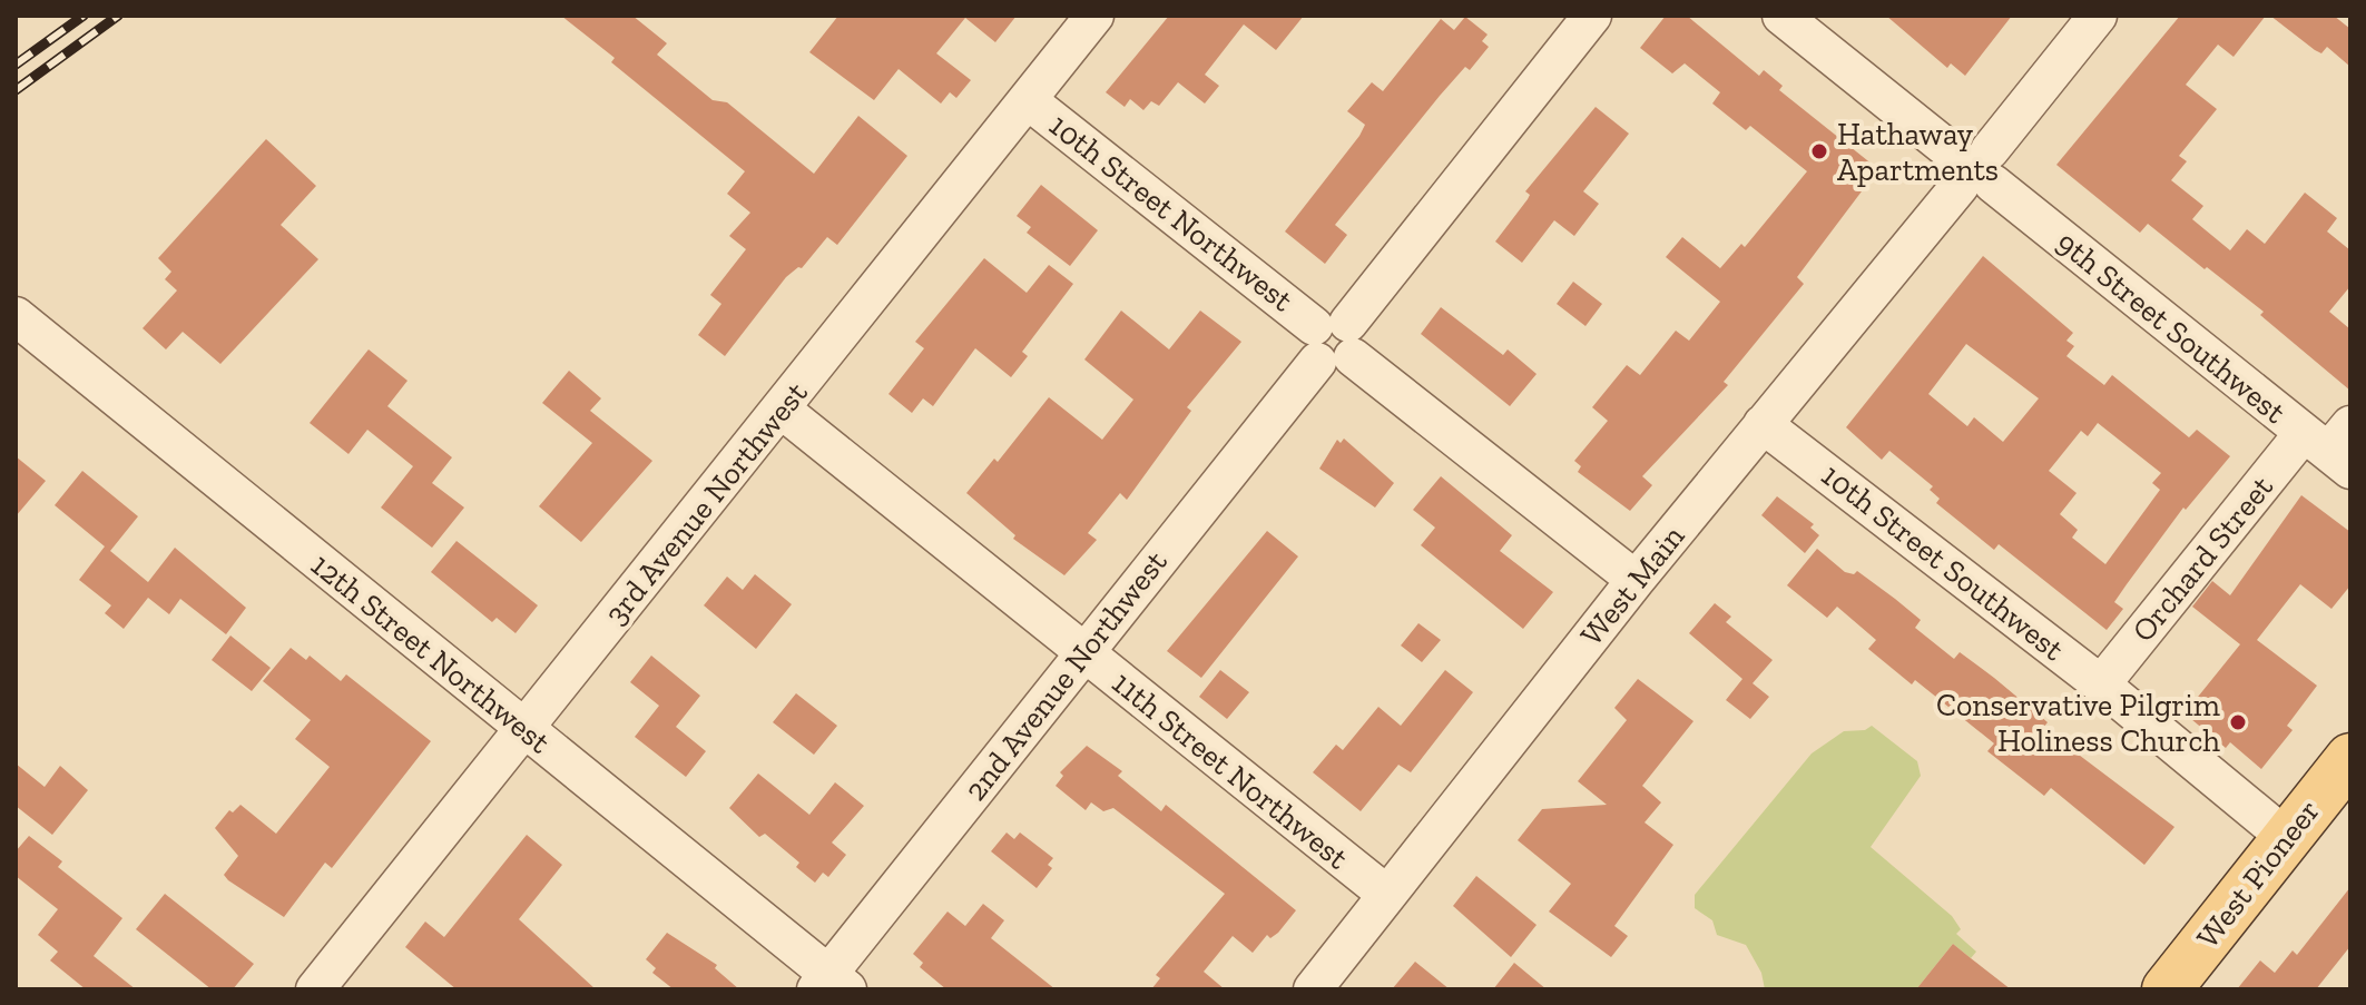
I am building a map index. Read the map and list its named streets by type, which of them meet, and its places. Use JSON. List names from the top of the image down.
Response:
{
  "streets": {
    "main road": ["West Pioneer"],
    "street": [
      "10th Street Northwest",
      "9th Street Southwest",
      "3rd Avenue Northwest",
      "Orchard Street",
      "10th Street Southwest",
      "West Main",
      "12th Street Northwest",
      "2nd Avenue Northwest",
      "11th Street Northwest"
    ]
  },
  "crossings": [
    ["10th Street Northwest", "3rd Avenue Northwest"],
    ["10th Street Northwest", "West Main"],
    ["10th Street Northwest", "2nd Avenue Northwest"],
    ["9th Street Southwest", "Orchard Street"],
    ["9th Street Southwest", "West Main"],
    ["3rd Avenue Northwest", "12th Street Northwest"],
    ["3rd Avenue Northwest", "11th Street Northwest"],
    ["Orchard Street", "10th Street Southwest"],
    ["10th Street Southwest", "West Main"],
    ["10th Street Southwest", "West Pioneer"],
    ["West Main", "11th Street Northwest"],
    ["12th Street Northwest", "2nd Avenue Northwest"],
    ["2nd Avenue Northwest", "11th Street Northwest"]
  ],
  "places": ["Hathaway Apartments", "Conservative Pilgrim Holiness Church"]
}
